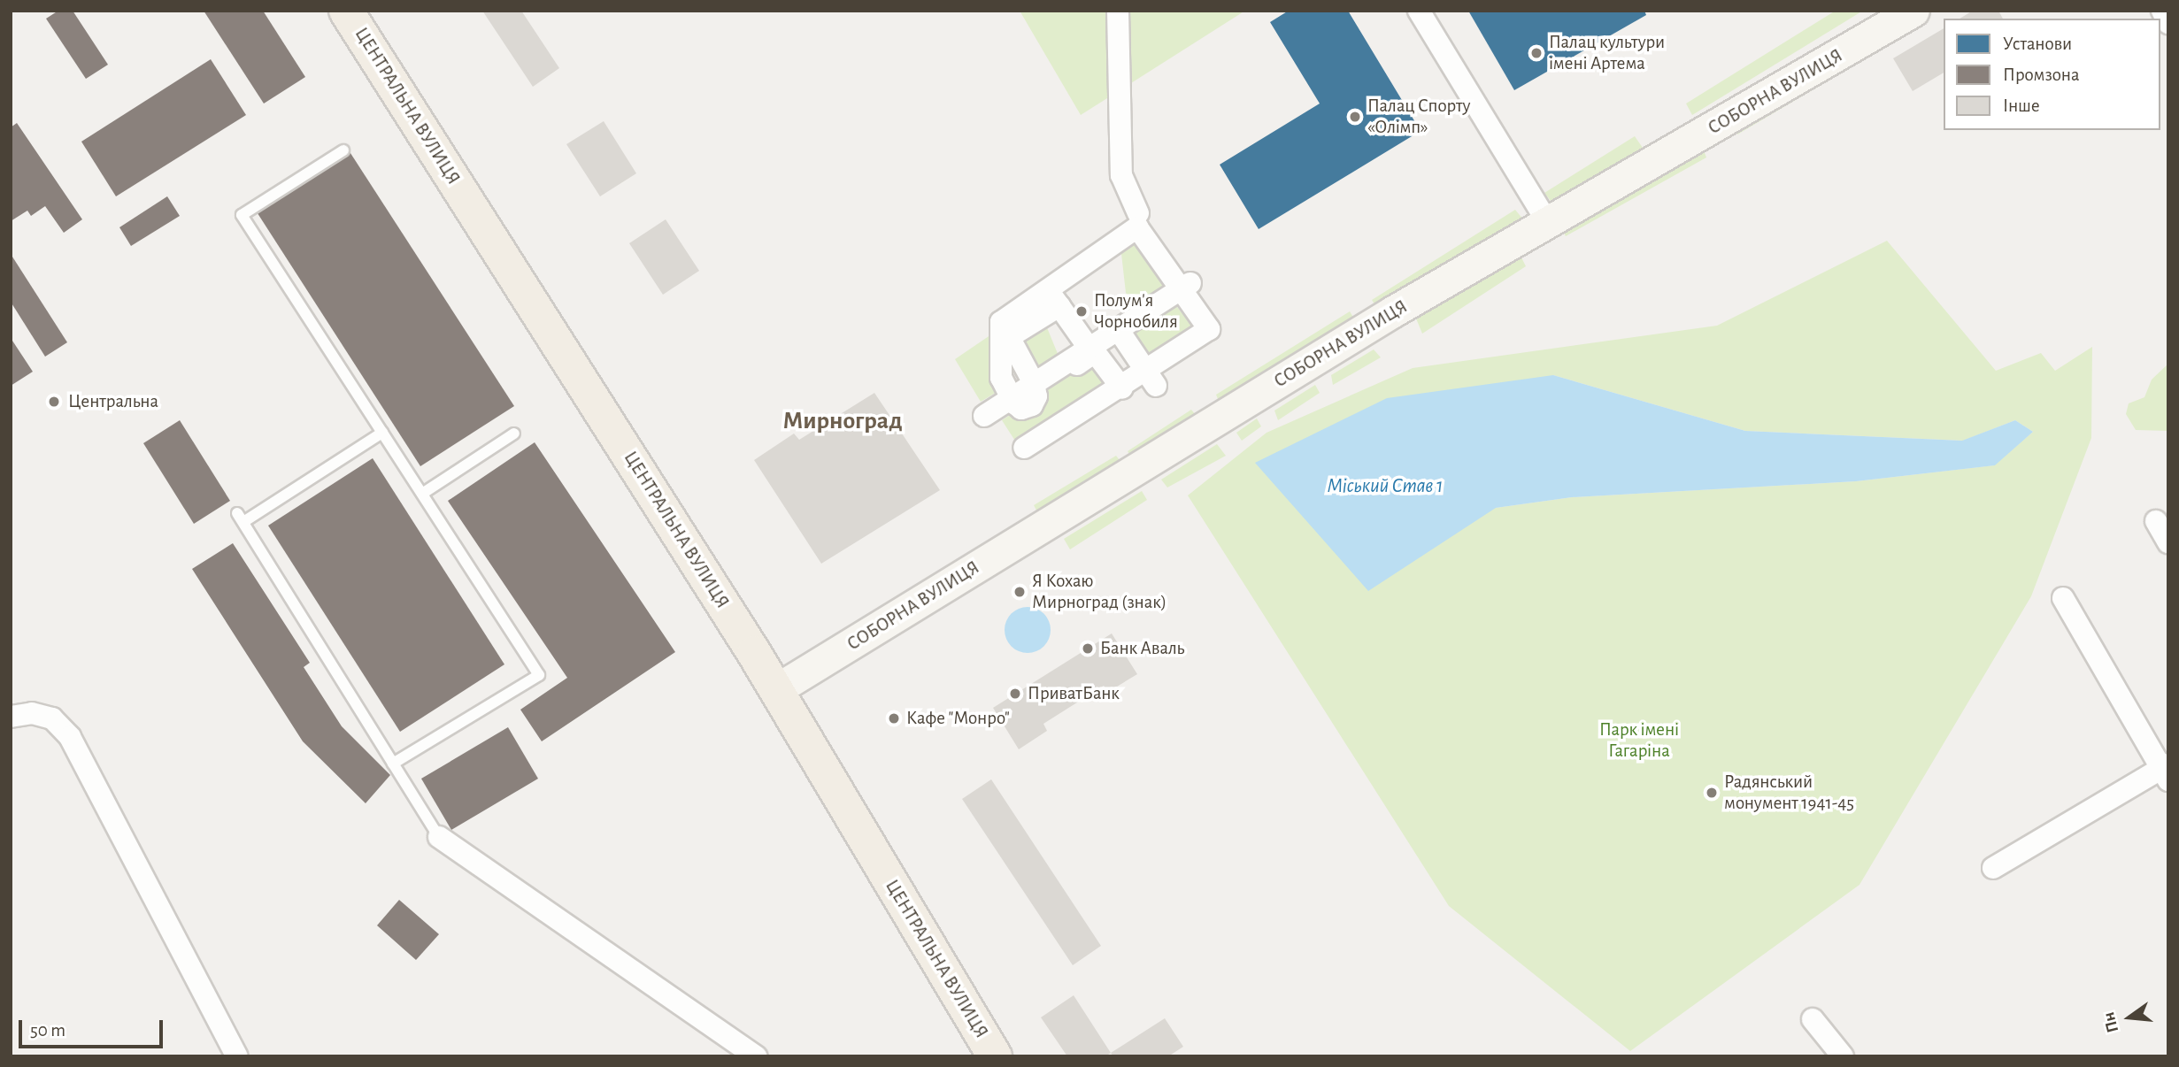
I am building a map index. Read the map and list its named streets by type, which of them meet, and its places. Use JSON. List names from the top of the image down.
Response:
{
  "streets": {
    "main road": ["ЦЕНТРАЛЬНА ВУЛИЦЯ"],
    "street": ["СОБОРНА ВУЛИЦЯ"]
  },
  "crossings": [
    ["СОБОРНА ВУЛИЦЯ", "ЦЕНТРАЛЬНА ВУЛИЦЯ"]
  ],
  "districts": ["Мирноград"],
  "water": ["Міський Став 1"],
  "parks": ["Парк імені Гагаріна"],
  "places": [
    "Палац культури імені Артема",
    "Палац Спорту «Олімп»",
    "Полум'я Чорнобиля",
    "Центральна",
    "Я Кохаю Мирноград (знак)",
    "Банк Аваль",
    "ПриватБанк",
    "Кафе \"Монро\"",
    "Радянський монумент 1941-45"
  ],
  "legend": ["Установи", "Промзона", "Інше"],
  "scale_bar": "50 m",
  "north": "left"
}
